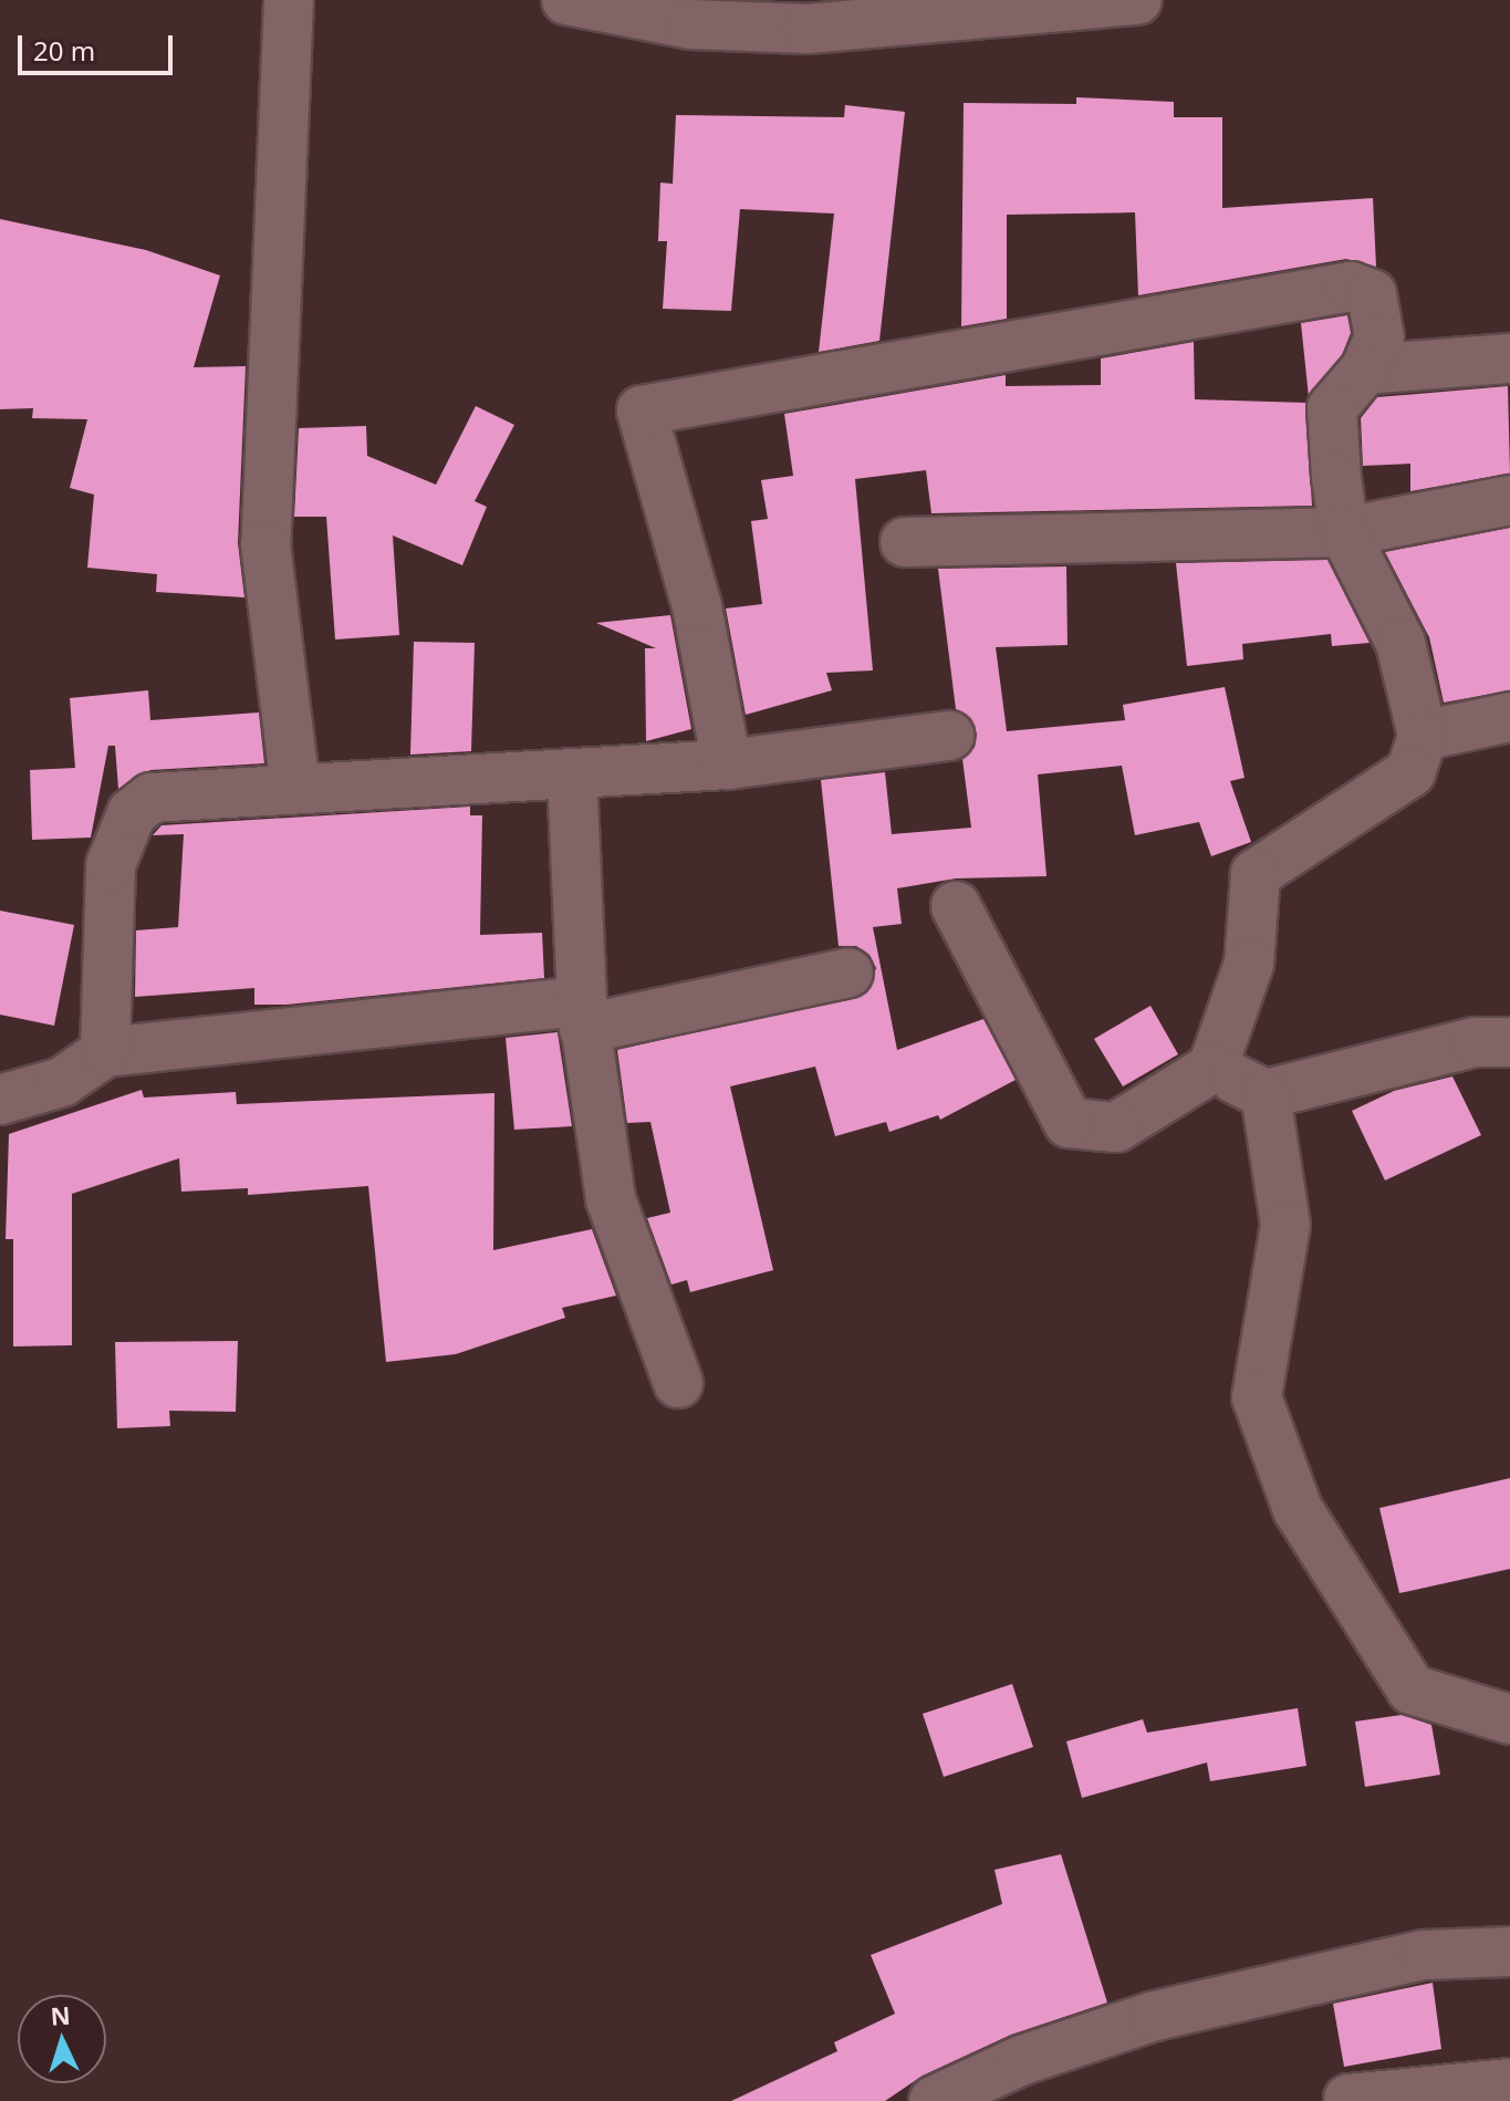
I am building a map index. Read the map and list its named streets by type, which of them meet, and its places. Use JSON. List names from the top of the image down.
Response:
{
  "scale_bar": "20 m",
  "north": "top"
}
